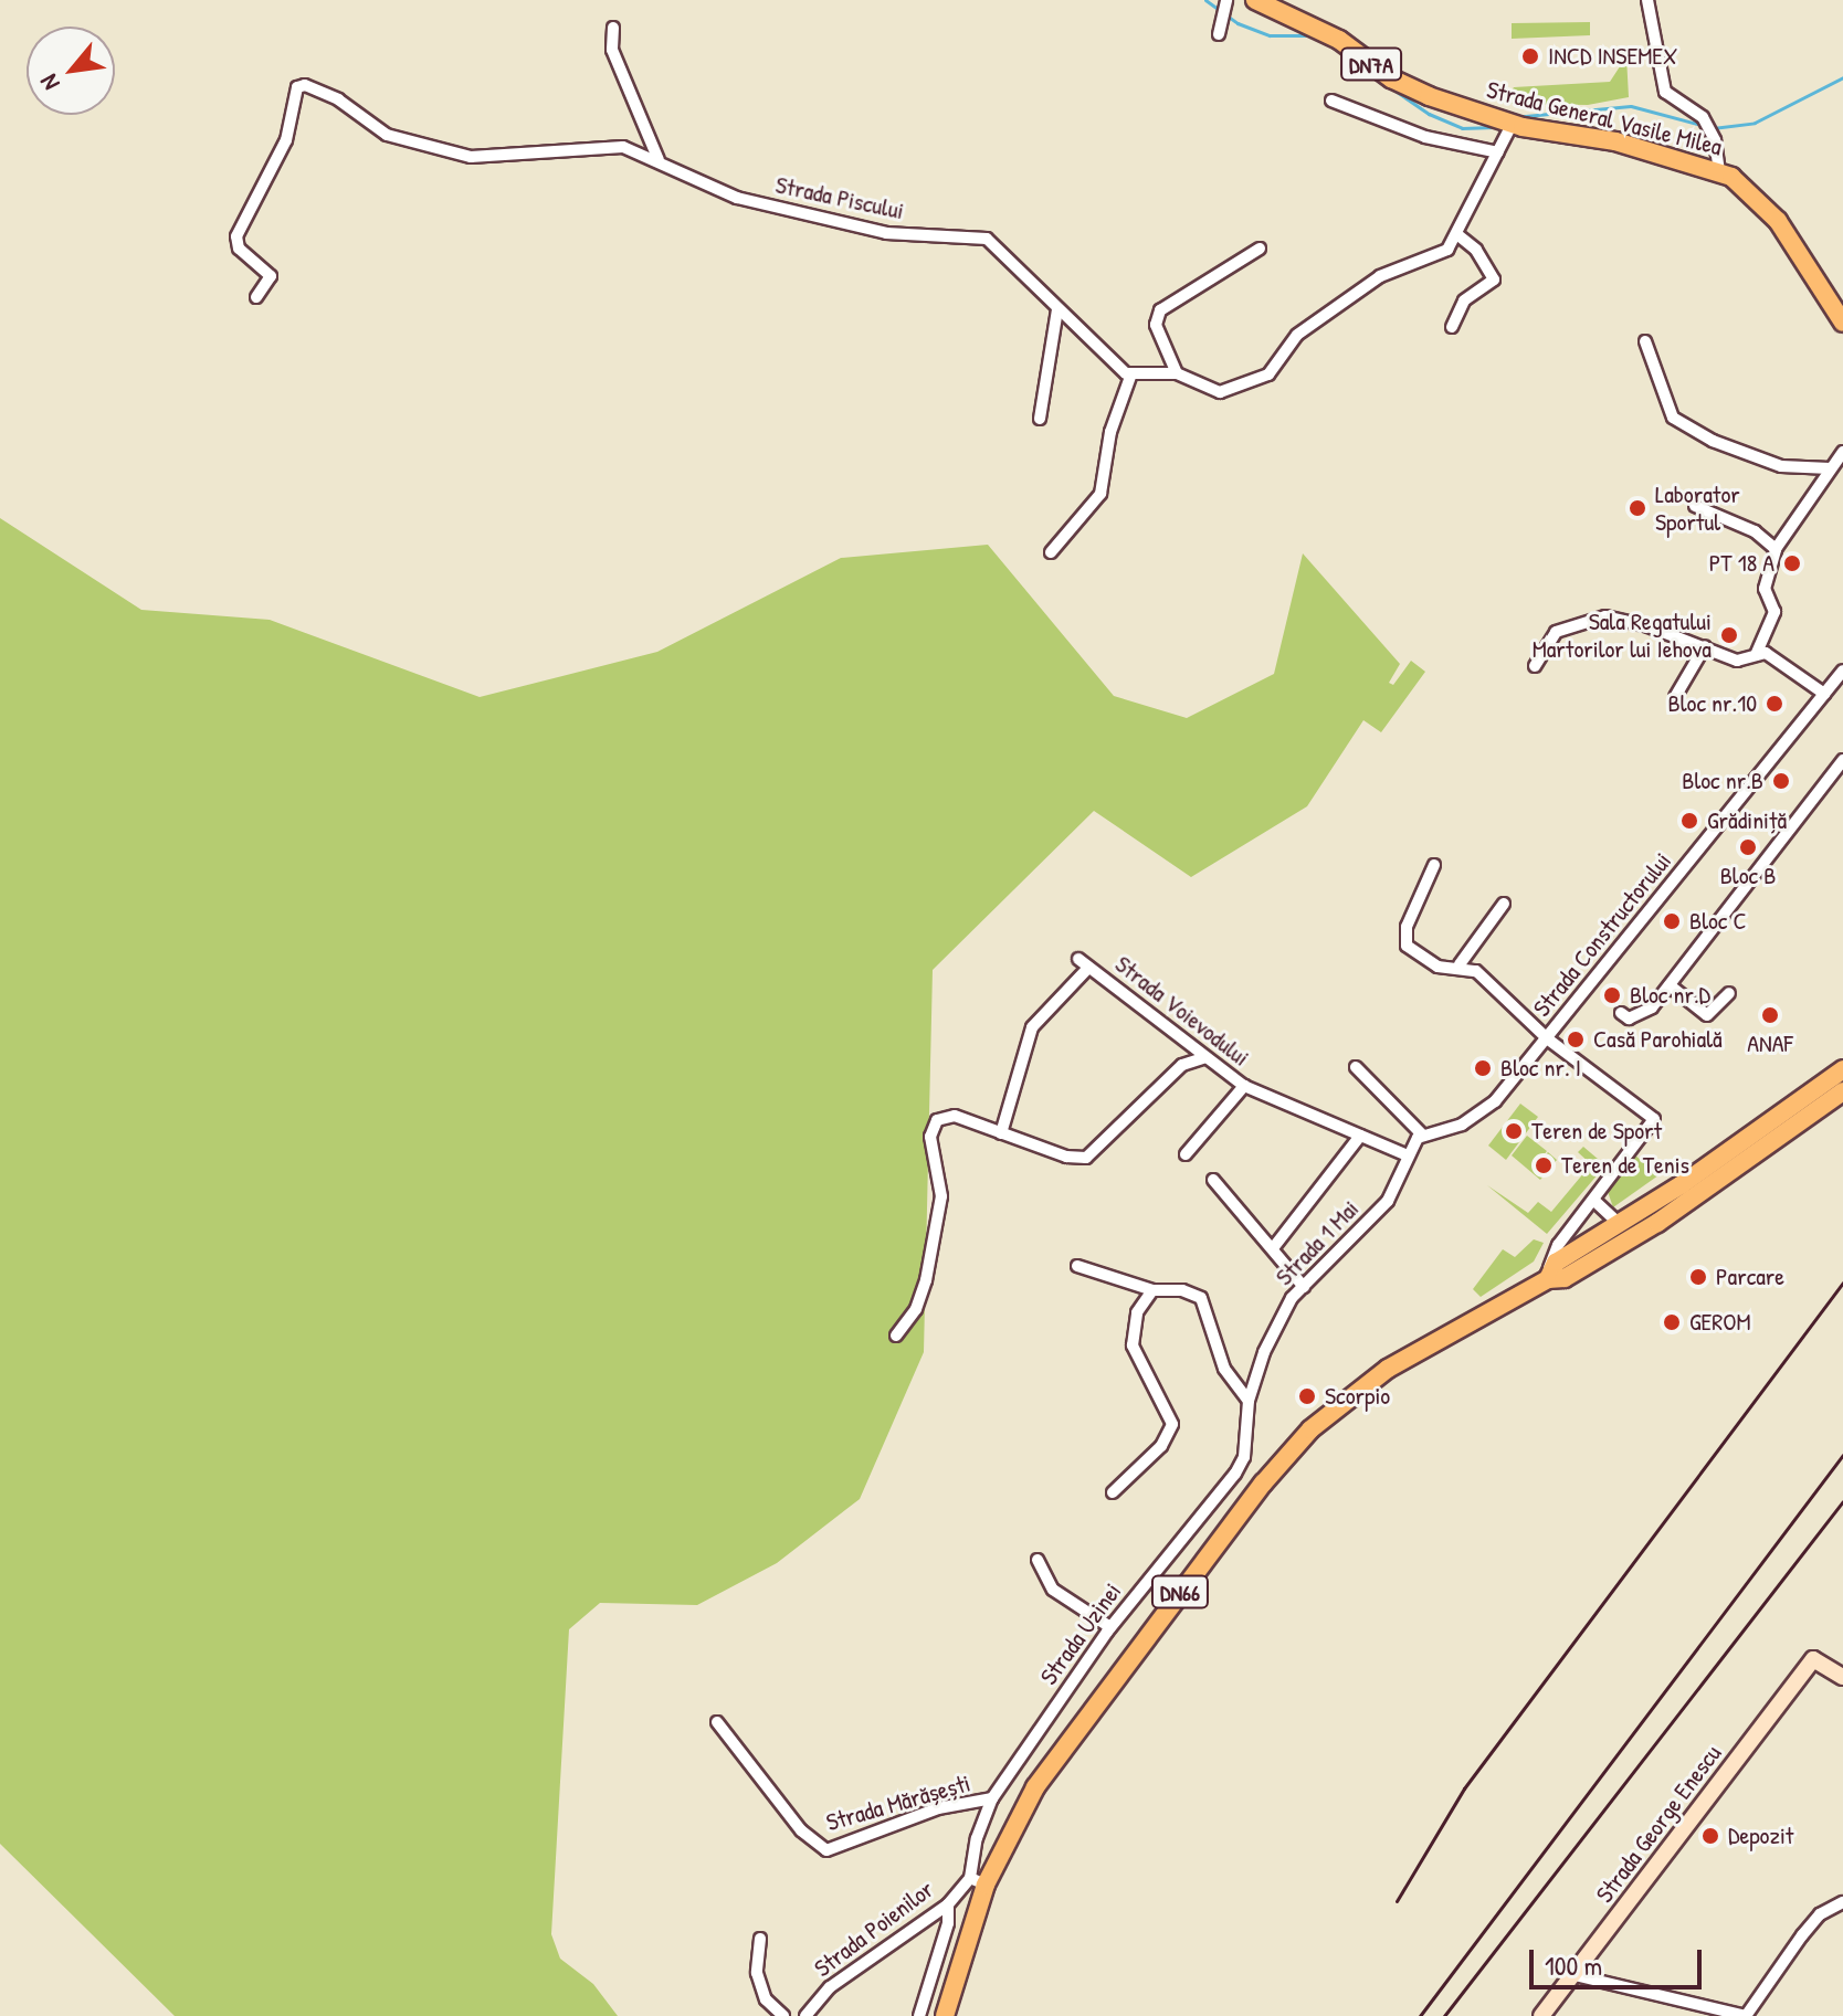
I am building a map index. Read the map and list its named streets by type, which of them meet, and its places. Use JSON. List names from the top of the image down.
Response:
{
  "streets": {
    "main road": ["DN7A", "Strada General Vasile Milea", "DN66"],
    "street": [
      "Strada Piscului",
      "Strada Constructorului",
      "Strada Voievodului",
      "Strada 1 Mai",
      "Strada Uzinei",
      "Strada Mărășești",
      "Strada George Enescu",
      "Strada Poienilor"
    ]
  },
  "crossings": [
    ["Strada Constructorului", "Strada Voievodului"],
    ["Strada Constructorului", "Strada 1 Mai"],
    ["Strada Voievodului", "Strada 1 Mai"],
    ["Strada 1 Mai", "Strada Uzinei"],
    ["DN66", "Strada Uzinei"],
    ["DN66", "Strada Poienilor"],
    ["Strada Uzinei", "Strada Mărășești"],
    ["Strada Uzinei", "Strada Poienilor"]
  ],
  "places": [
    "INCD INSEMEX",
    "Laborator Sportul",
    "PT 18 A",
    "Sala Regatului Martorilor lui Iehova",
    "Bloc nr.10",
    "Bloc nr.B",
    "Grădiniță",
    "Bloc B",
    "Bloc C",
    "Bloc nr.D",
    "ANAF",
    "Casă Parohială",
    "Bloc nr. I",
    "Teren de Sport",
    "Teren de Tenis",
    "Parcare",
    "GEROM",
    "Scorpio",
    "Depozit"
  ],
  "scale_bar": "100 m",
  "north": "bottom left"
}
